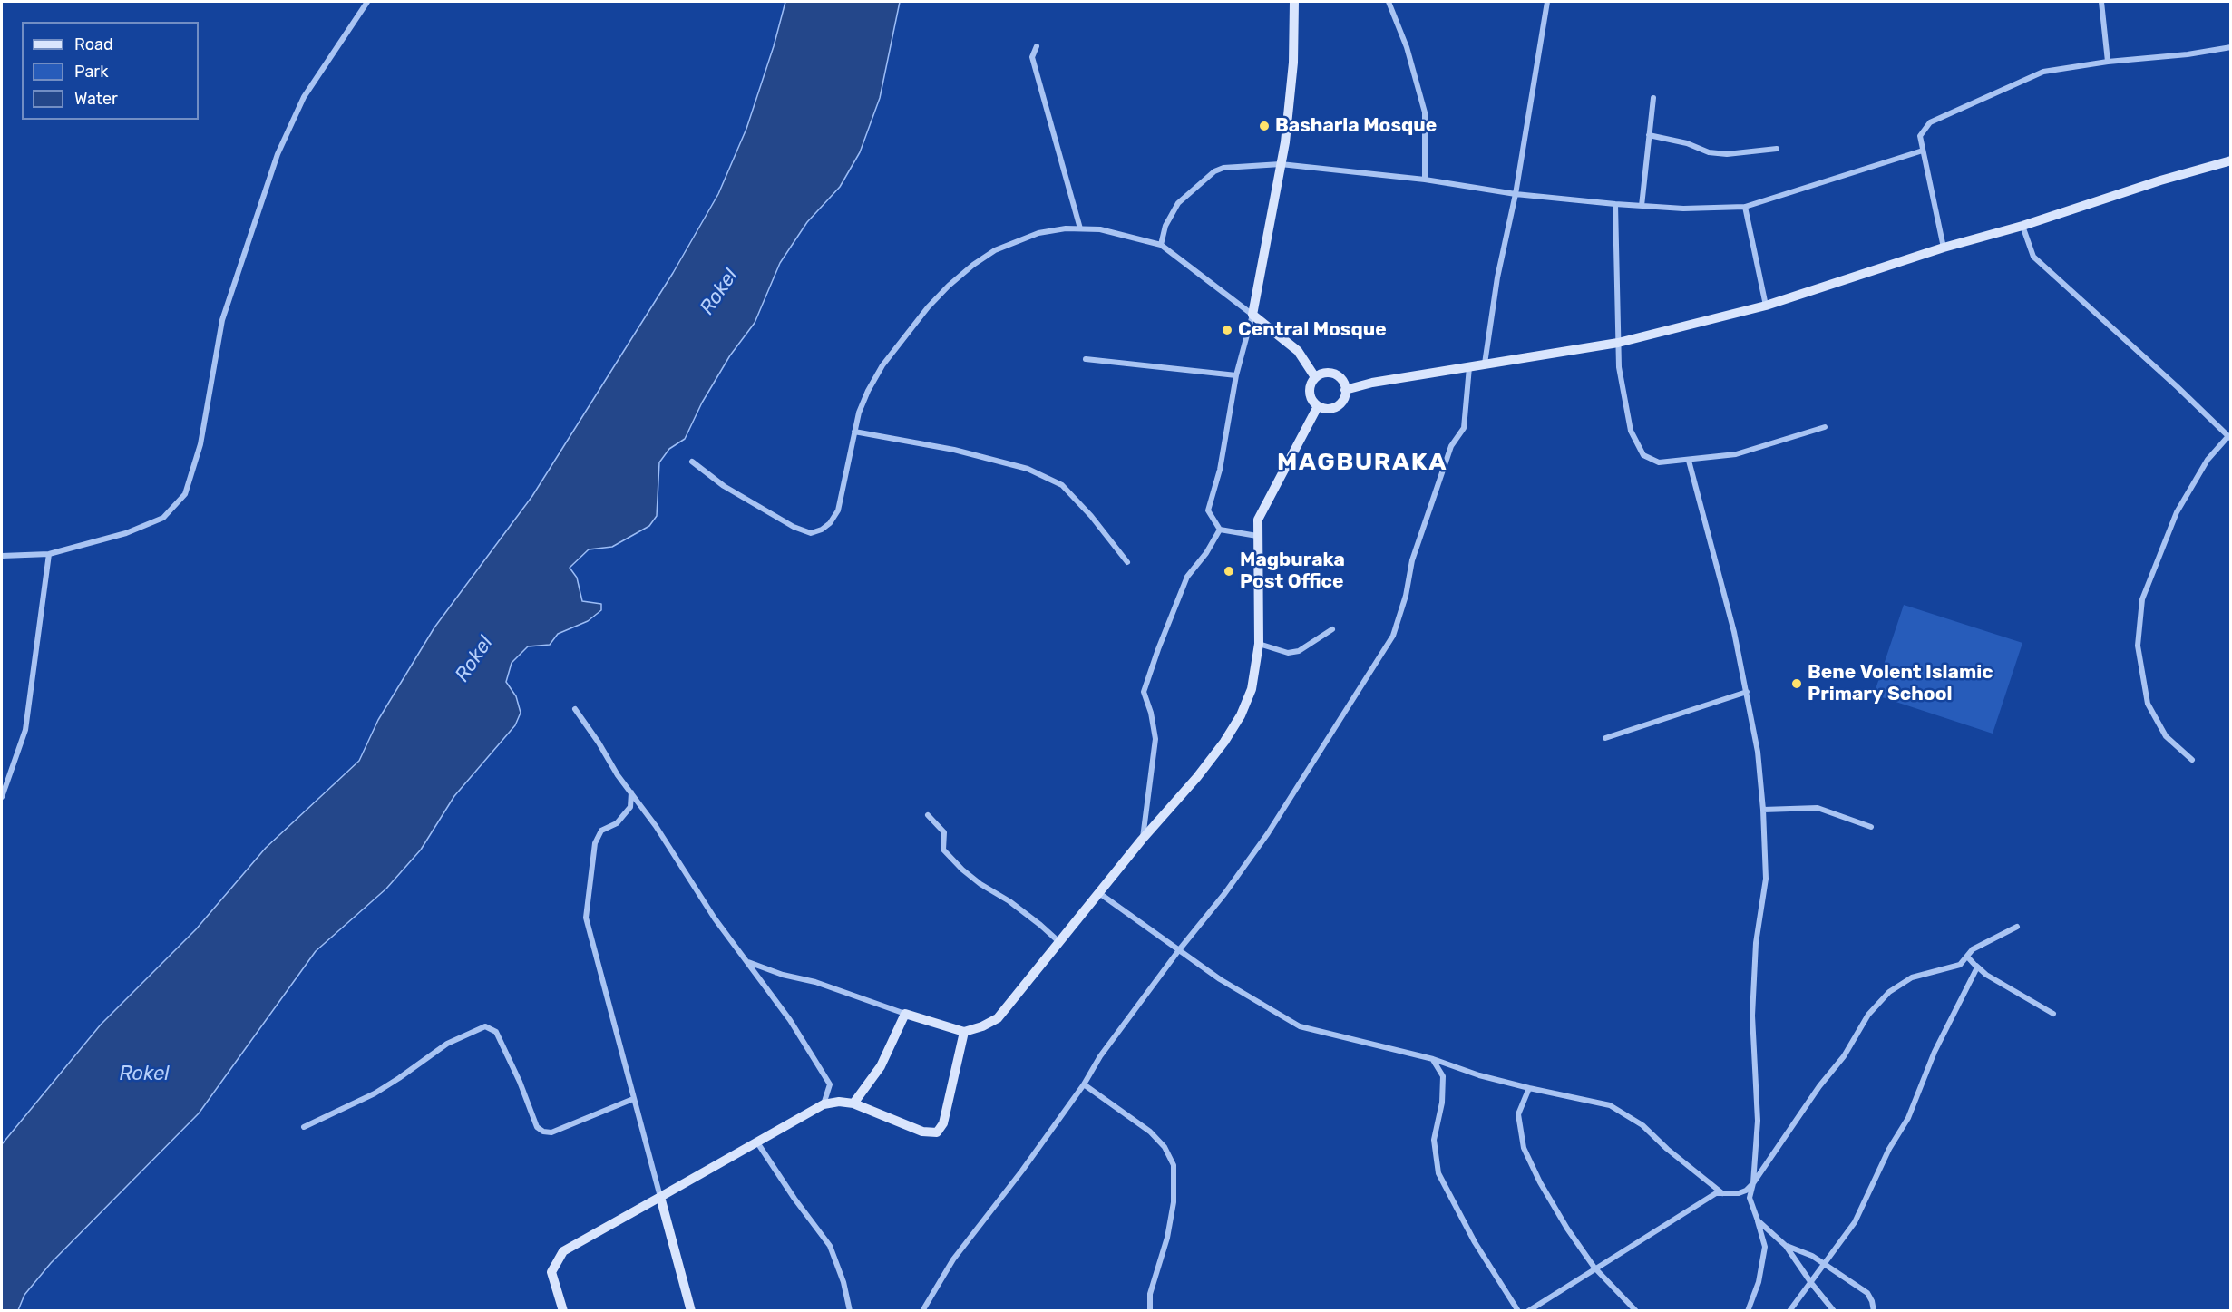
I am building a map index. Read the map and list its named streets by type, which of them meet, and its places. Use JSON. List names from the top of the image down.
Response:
{
  "districts": ["MAGBURAKA"],
  "water": ["Rokel"],
  "places": [
    "Basharia Mosque",
    "Central Mosque",
    "Magburaka Post Office",
    "Bene Volent Islamic Primary School"
  ],
  "legend": ["Road", "Park", "Water"]
}
